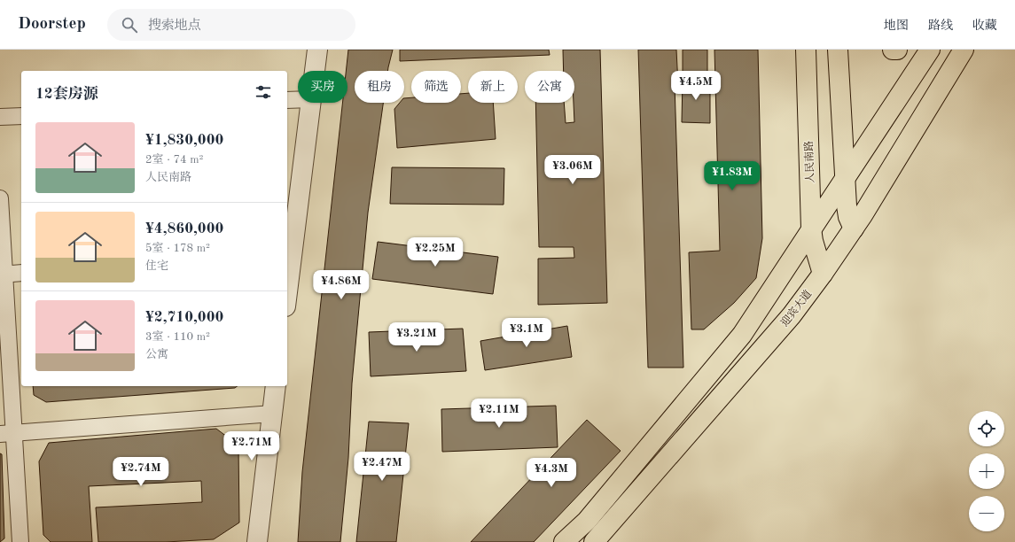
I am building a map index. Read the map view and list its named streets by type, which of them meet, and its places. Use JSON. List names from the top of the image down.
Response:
{
  "streets": {
    "main road": ["人民南路", "迎宾大道"]
  },
  "crossings": [
    ["人民南路", "迎宾大道"]
  ],
  "page": {
    "header": "Doorstep",
    "search": "搜索地点",
    "nav": ["地图", "路线", "收藏"],
    "price": [
      "¥4.5M",
      "¥3.06M",
      "¥1.83M",
      "¥2.25M",
      "¥4.86M",
      "¥3.1M",
      "¥3.21M",
      "¥2.11M",
      "¥2.71M",
      "¥2.47M",
      "¥2.74M",
      "¥4.3M"
    ],
    "chip": [
      "买房",
      "租房",
      "筛选",
      "新上",
      "公寓"
    ],
    "heading": "12套房源",
    "list": [
      {
        "name": "¥1,830,000",
        "note": "2室 · 74 m² · 人民南路"
      },
      {
        "name": "¥4,860,000",
        "note": "5室 · 178 m² · 住宅"
      },
      {
        "name": "¥2,710,000",
        "note": "3室 · 110 m² · 公寓"
      }
    ],
    "map_buttons": ["+", "−"]
  }
}
